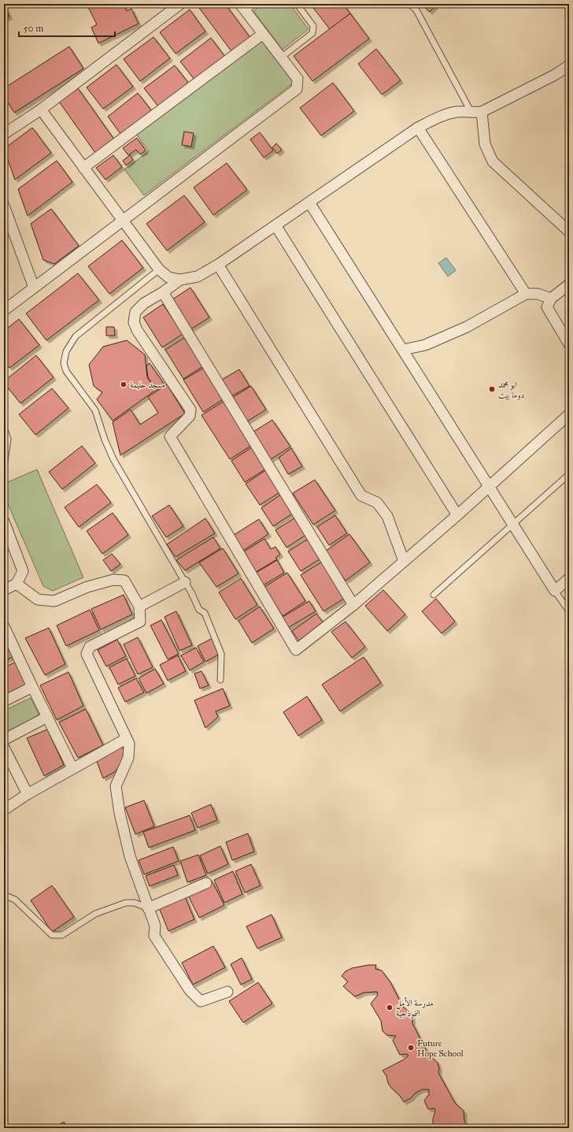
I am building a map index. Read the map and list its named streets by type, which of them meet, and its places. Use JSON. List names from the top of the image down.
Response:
{
  "places": [
    "مسجد حليمة",
    "ابو محمد دوما بيت",
    "مدرسة الأمل النموذجية",
    "Future Hope School"
  ],
  "scale_bar": "50 m"
}
